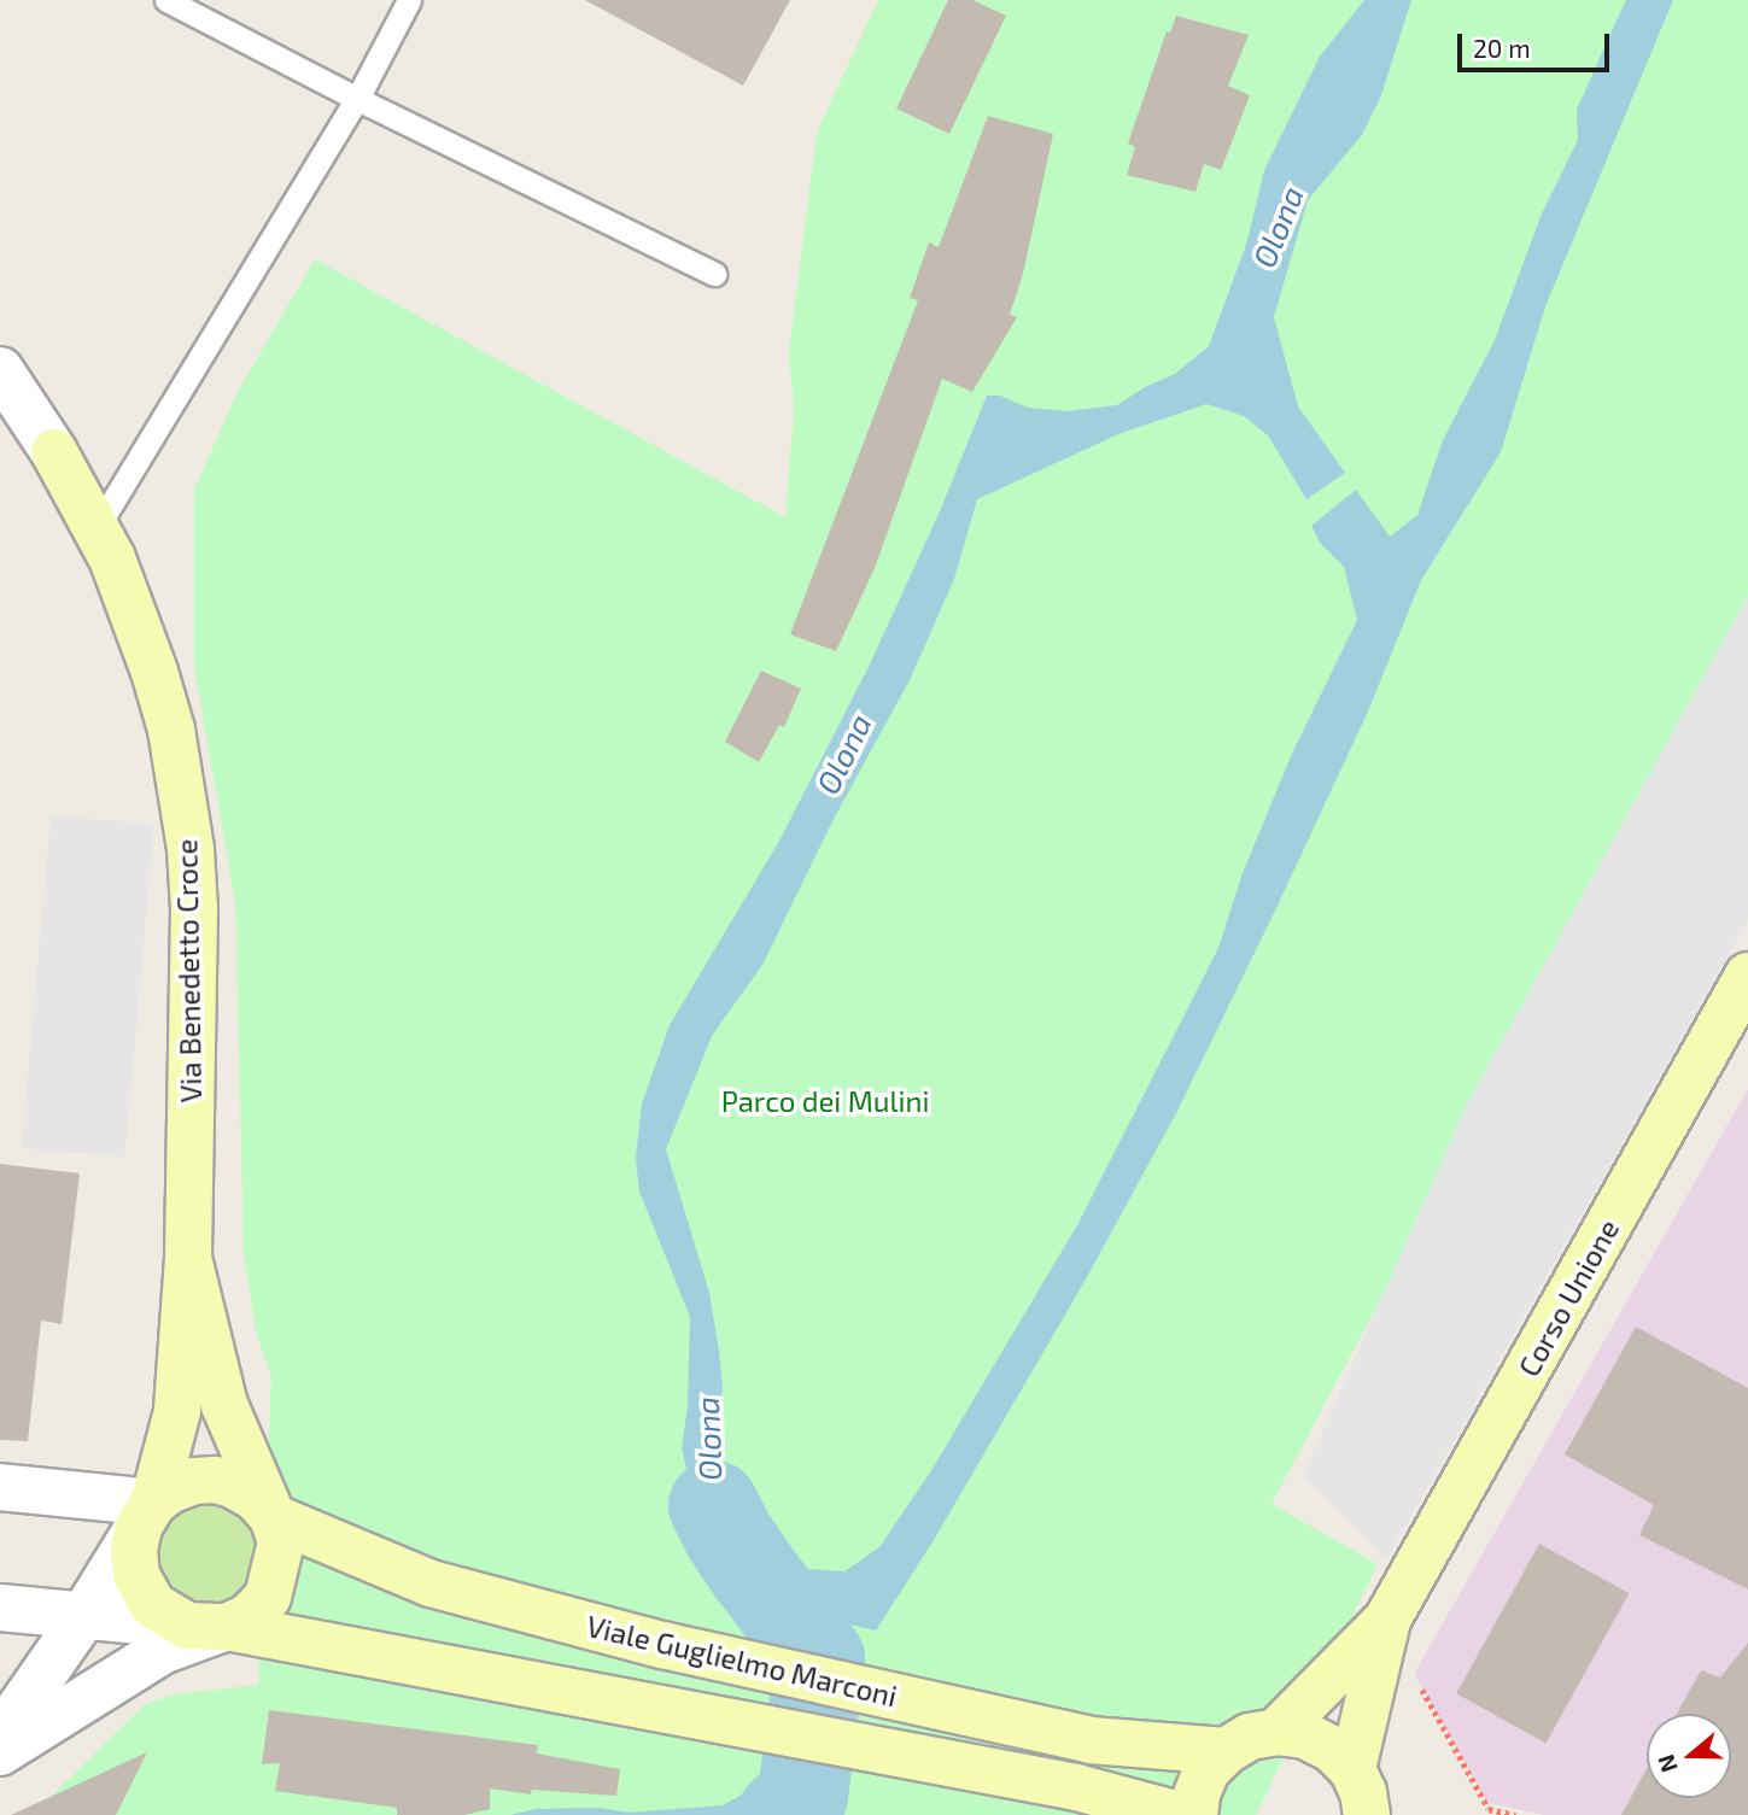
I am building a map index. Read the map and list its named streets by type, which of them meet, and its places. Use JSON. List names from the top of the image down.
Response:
{
  "streets": {
    "street": ["Via Benedetto Croce", "Corso Unione", "Viale Guglielmo Marconi"]
  },
  "crossings": [
    ["Via Benedetto Croce", "Viale Guglielmo Marconi"],
    ["Corso Unione", "Viale Guglielmo Marconi"]
  ],
  "water": ["Olona"],
  "parks": ["Parco dei Mulini"],
  "scale_bar": "20 m",
  "north": "left"
}
